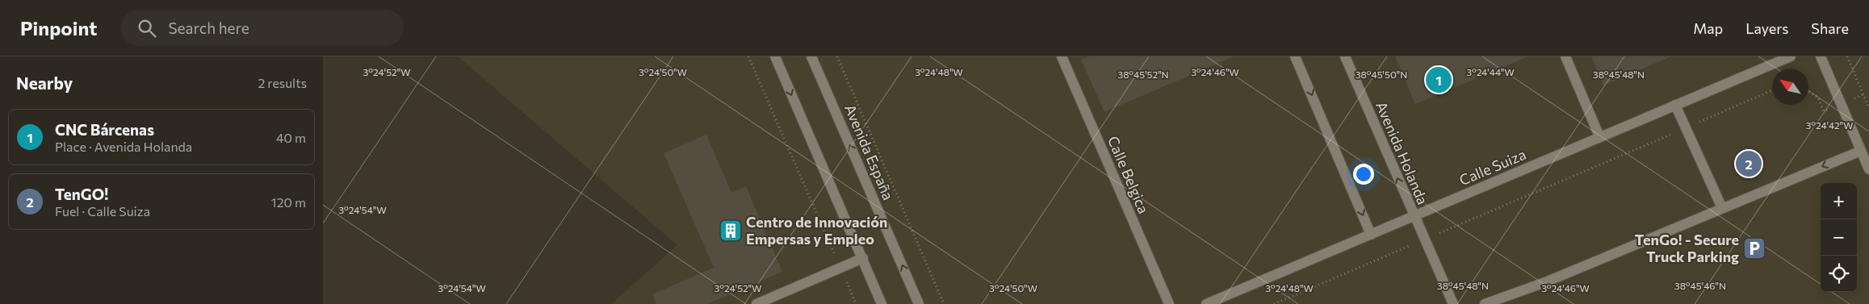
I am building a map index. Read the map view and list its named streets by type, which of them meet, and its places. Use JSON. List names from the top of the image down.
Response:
{
  "streets": {
    "street": [
      "Avenida España",
      "Avenida Holanda",
      "Calle Suiza",
      "Calle Belgica"
    ]
  },
  "crossings": [
    ["Avenida Holanda", "Calle Suiza"]
  ],
  "places": {
    "building": ["Centro de Innovación Empersas y Empleo"],
    "parking": ["TenGo! - Secure Truck Parking"]
  },
  "north": "top left",
  "page": {
    "header": "Pinpoint",
    "search": "Search here",
    "nav": ["Map", "Layers", "Share"],
    "heading": ["Nearby", "2 results"],
    "pins": ["1", "2"],
    "list": [
      {
        "mark": "1",
        "name": "CNC Bárcenas",
        "note": "Place · Avenida Holanda",
        "value": "40 m"
      },
      {
        "mark": "2",
        "name": "TenGO!",
        "note": "Fuel · Calle Suiza",
        "value": "120 m"
      }
    ],
    "map_buttons": ["+", "−"]
  },
  "coordinates": [
    "3°24'52\"W",
    "3°24'50\"W",
    "3°24'48\"W",
    "3°24'46\"W",
    "3°24'44\"W",
    "38°45'52\"N",
    "38°45'50\"N",
    "38°45'48\"N",
    "3°24'42\"W",
    "3°24'54\"W",
    "38°45'46\"N"
  ]
}
